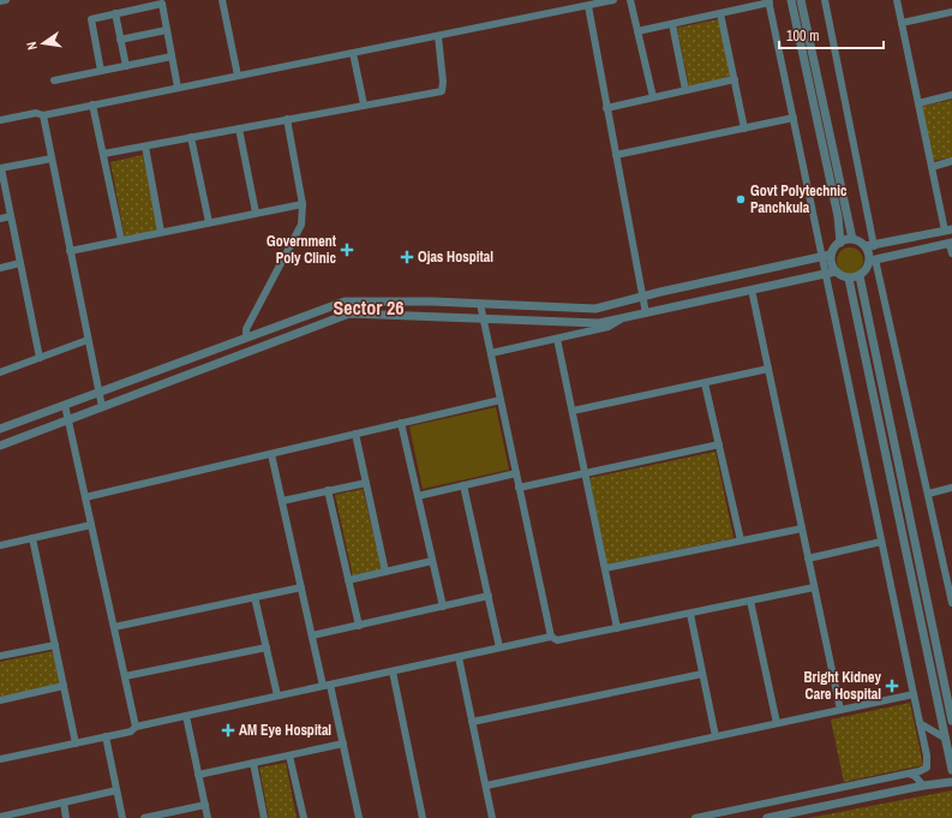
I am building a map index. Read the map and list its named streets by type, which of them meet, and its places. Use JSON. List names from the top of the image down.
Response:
{
  "districts": ["Sector 26"],
  "places": {
    "other": ["Govt Polytechnic Panchkula"],
    "health": [
      "Government Poly Clinic",
      "Ojas Hospital",
      "Bright Kidney Care Hospital",
      "AM Eye Hospital"
    ]
  },
  "scale_bar": "100 m",
  "north": "left"
}
